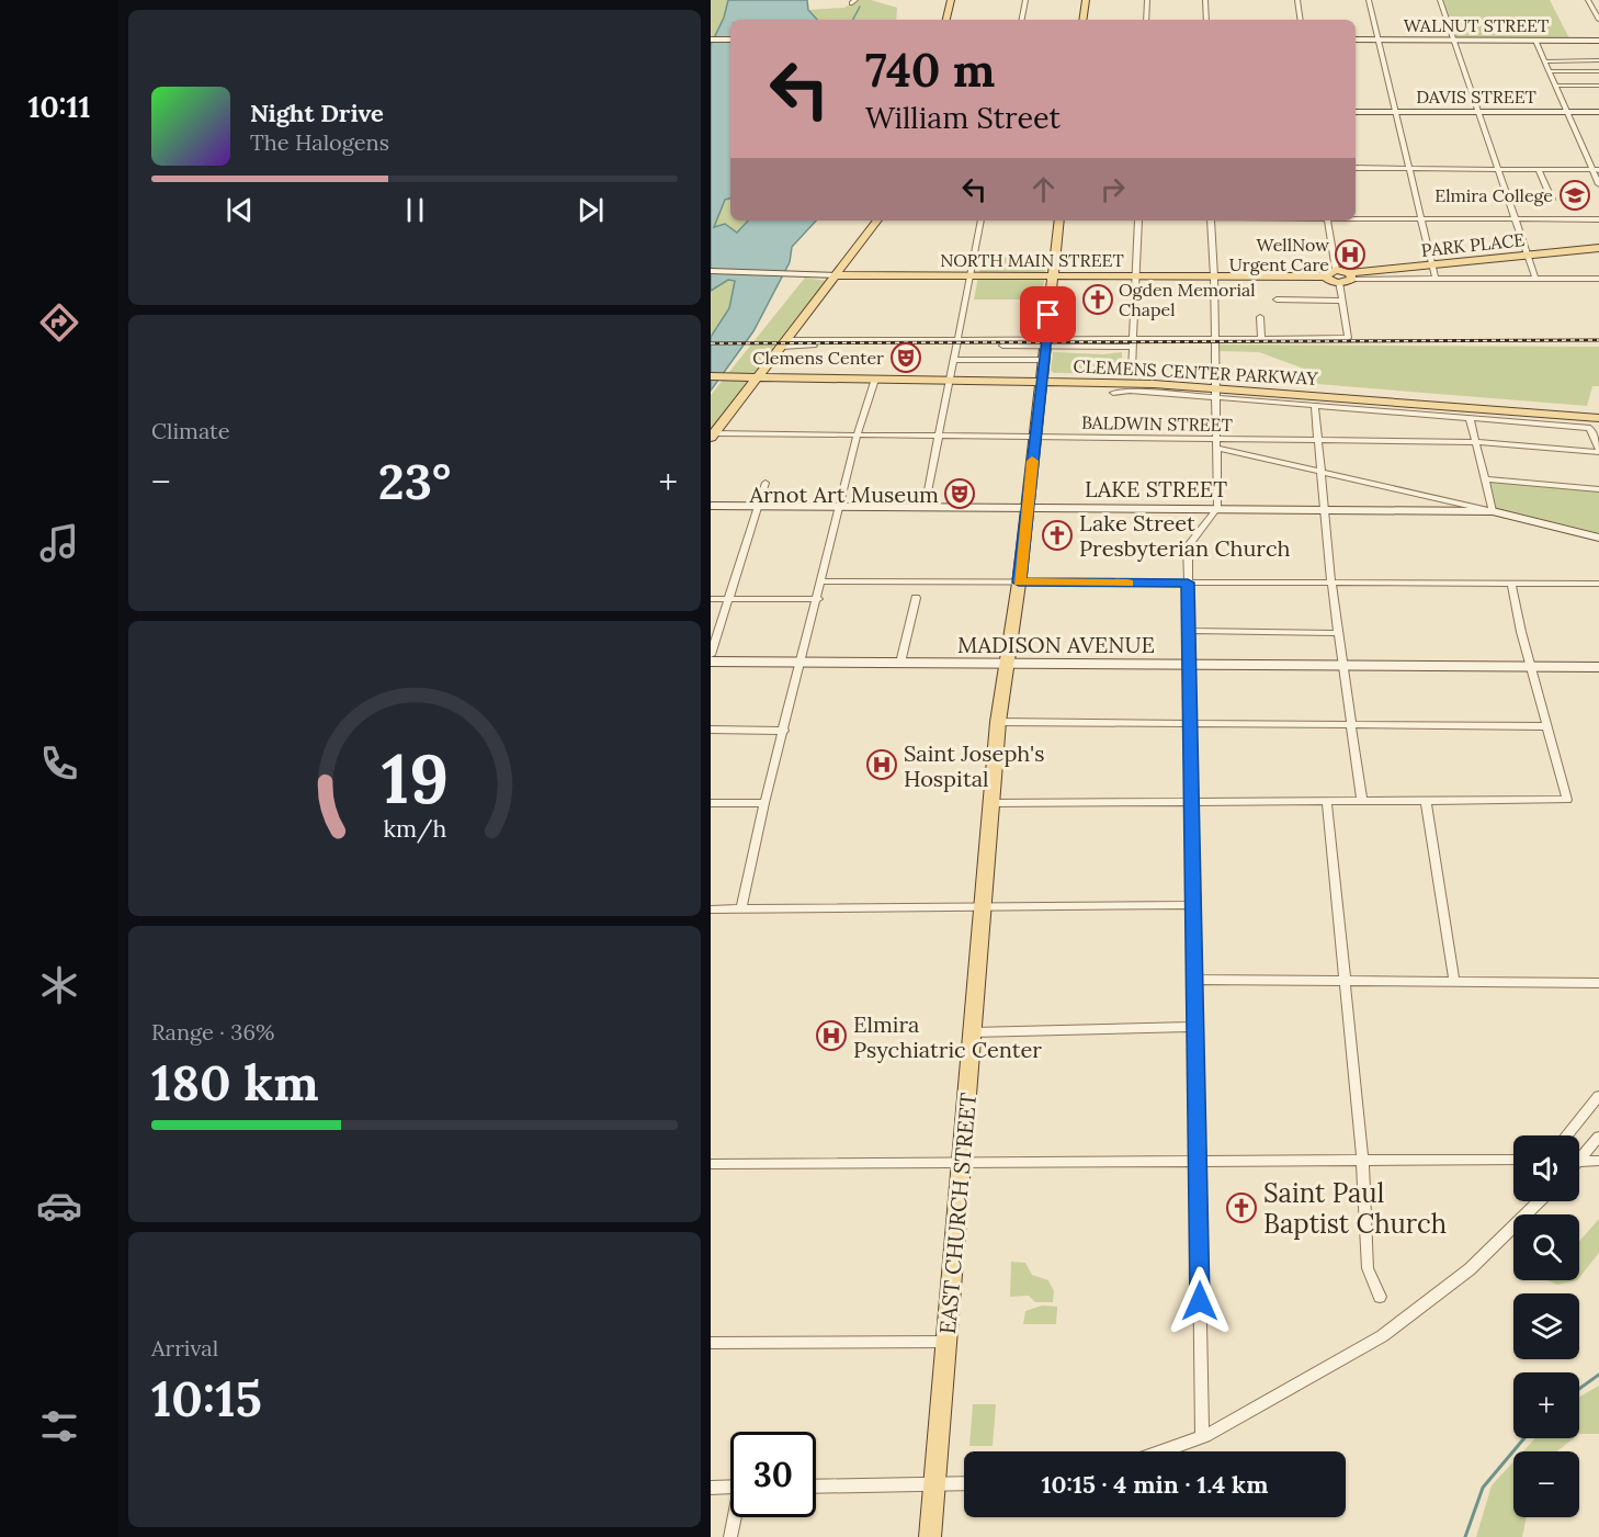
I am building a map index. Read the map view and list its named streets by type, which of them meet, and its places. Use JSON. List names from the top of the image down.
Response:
{
  "streets": {
    "main road": [
      "PARK PLACE",
      "NORTH MAIN STREET",
      "CLEMENS CENTER PARKWAY",
      "EAST CHURCH STREET"
    ],
    "street": [
      "WALNUT STREET",
      "DAVIS STREET",
      "BALDWIN STREET",
      "LAKE STREET",
      "MADISON AVENUE"
    ]
  },
  "crossings": [
    ["NORTH MAIN STREET", "EAST CHURCH STREET"],
    ["CLEMENS CENTER PARKWAY", "EAST CHURCH STREET"],
    ["BALDWIN STREET", "EAST CHURCH STREET"],
    ["LAKE STREET", "EAST CHURCH STREET"],
    ["MADISON AVENUE", "EAST CHURCH STREET"]
  ],
  "places": {
    "school or university": ["Elmira College"],
    "hospital": ["WellNow Urgent Care", "Saint Joseph's Hospital", "Elmira Psychiatric Center"],
    "church": ["Ogden Memorial Chapel", "Lake Street Presbyterian Church", "Saint Paul Baptist Church"],
    "theatre": ["Clemens Center", "Arnot Art Museum"]
  },
  "page": {
    "tabs": "10:11",
    "turn": ["740 m", "William Street"],
    "song": ["Night Drive", "The Halogens"],
    "tile": [
      "Climate",
      ["Range · 36%", "180 km"],
      ["Arrival", "10:15"]
    ],
    "heat": ["−", "23°", "+"],
    "map_buttons": ["+", "−"],
    "limit": "30",
    "trip": "10:15 · 4 min · 1.4 km",
    "gauge": ["19", "km/h"]
  }
}
